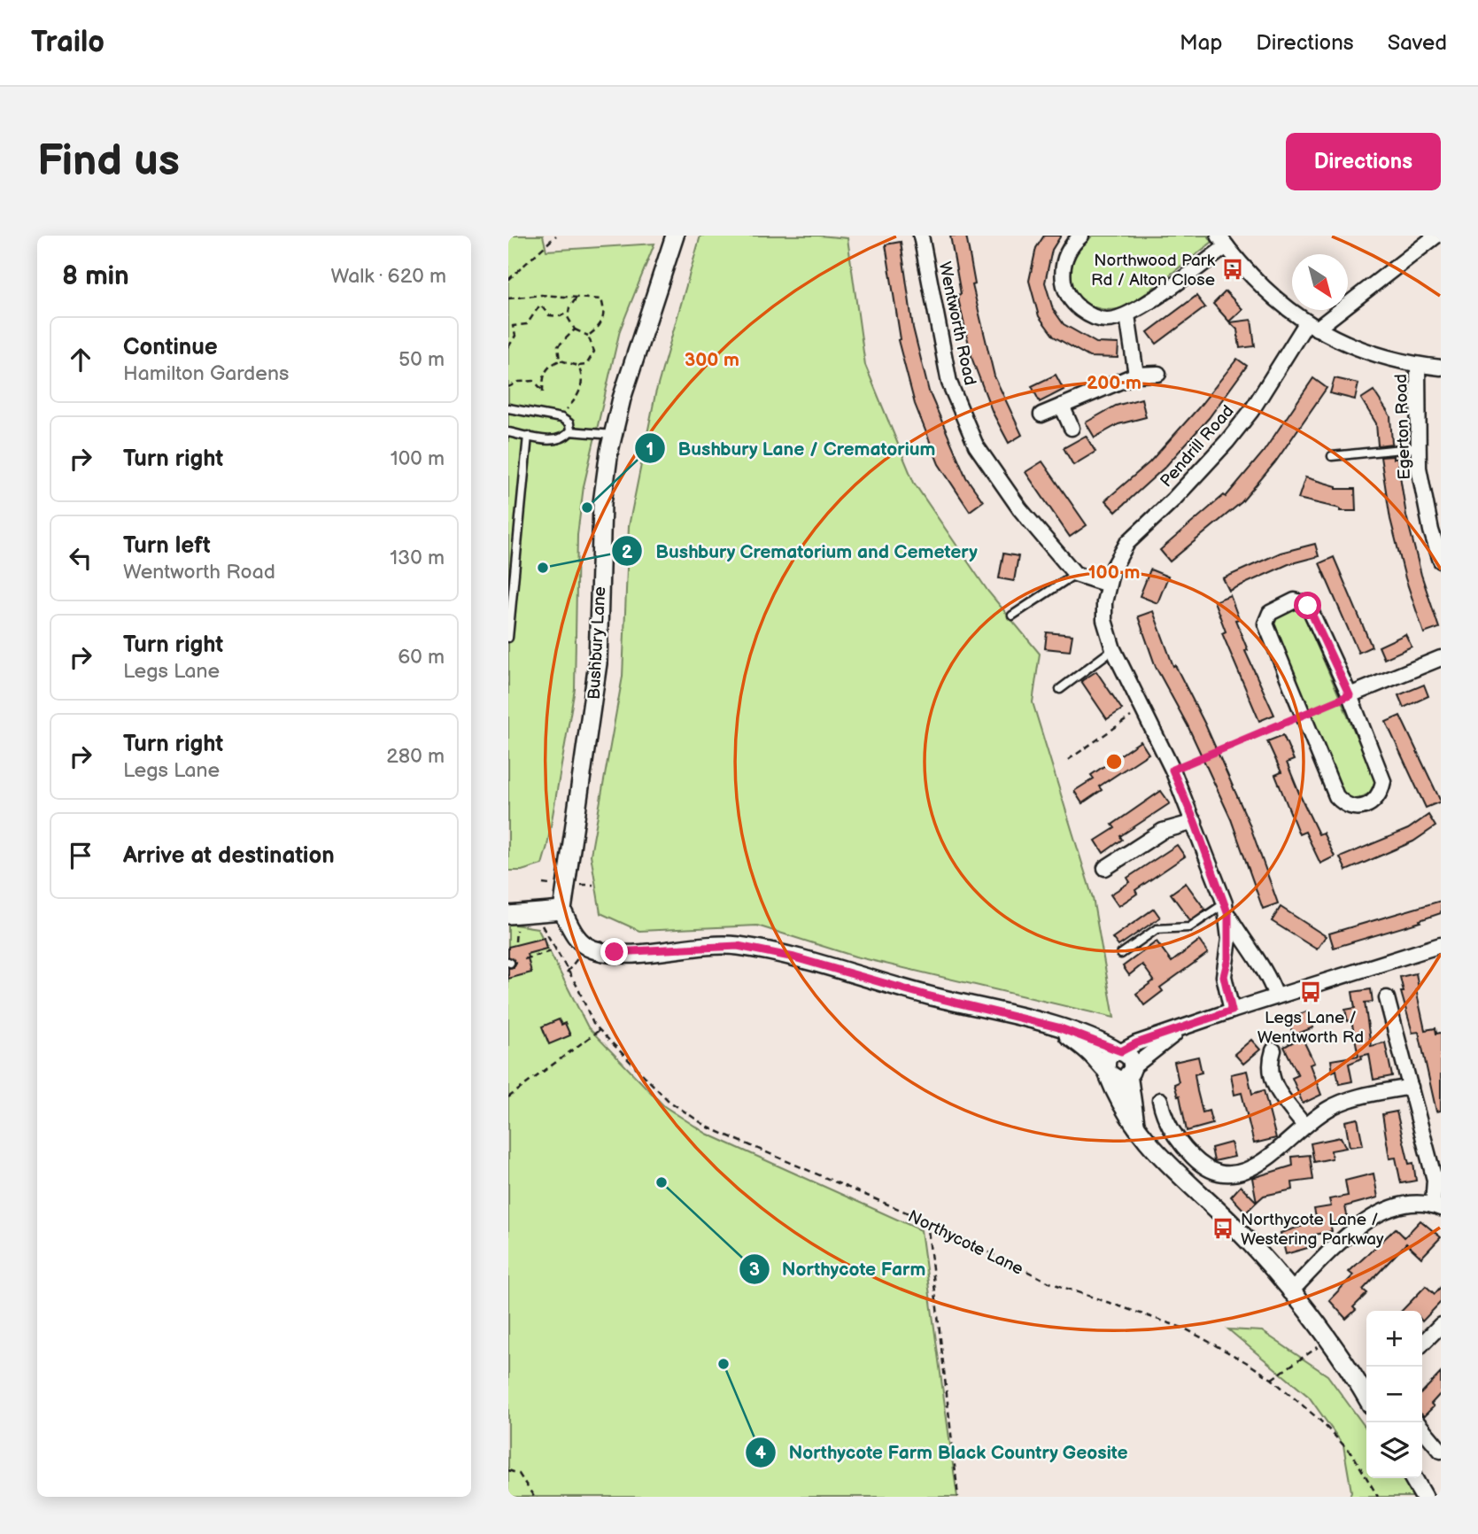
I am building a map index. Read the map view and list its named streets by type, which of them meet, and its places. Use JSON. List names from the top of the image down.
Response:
{
  "streets": {
    "street": [
      "Wentworth Road",
      "Egerton Road",
      "Pendrill Road",
      "Bushbury Lane"
    ],
    "path": ["Northycote Lane"]
  },
  "places": {
    "bus stop": ["Northwood Park Rd / Alton Close", "Legs Lane / Wentworth Rd", "Northycote Lane / Westering Parkway"],
    "other": [
      "Bushbury Lane / Crematorium",
      "Bushbury Crematorium and Cemetery",
      "Northycote Farm",
      "Northycote Farm Black Country Geosite"
    ]
  },
  "north": "bottom right",
  "page": {
    "header": "Trailo",
    "nav": ["Map", "Directions", "Saved"],
    "buttons": "Directions",
    "title": "Find us",
    "heading": ["8 min", "Walk · 620 m"],
    "list": [
      ["Continue", "Hamilton Gardens", "50 m"],
      ["Turn right", "100 m"],
      ["Turn left", "Wentworth Road", "130 m"],
      ["Turn right", "Legs Lane", "60 m"],
      ["Turn right", "Legs Lane", "280 m"],
      "Arrive at destination"
    ],
    "map_buttons": ["+", "−"]
  },
  "rings": ["300 m", "200 m", "100 m"]
}
